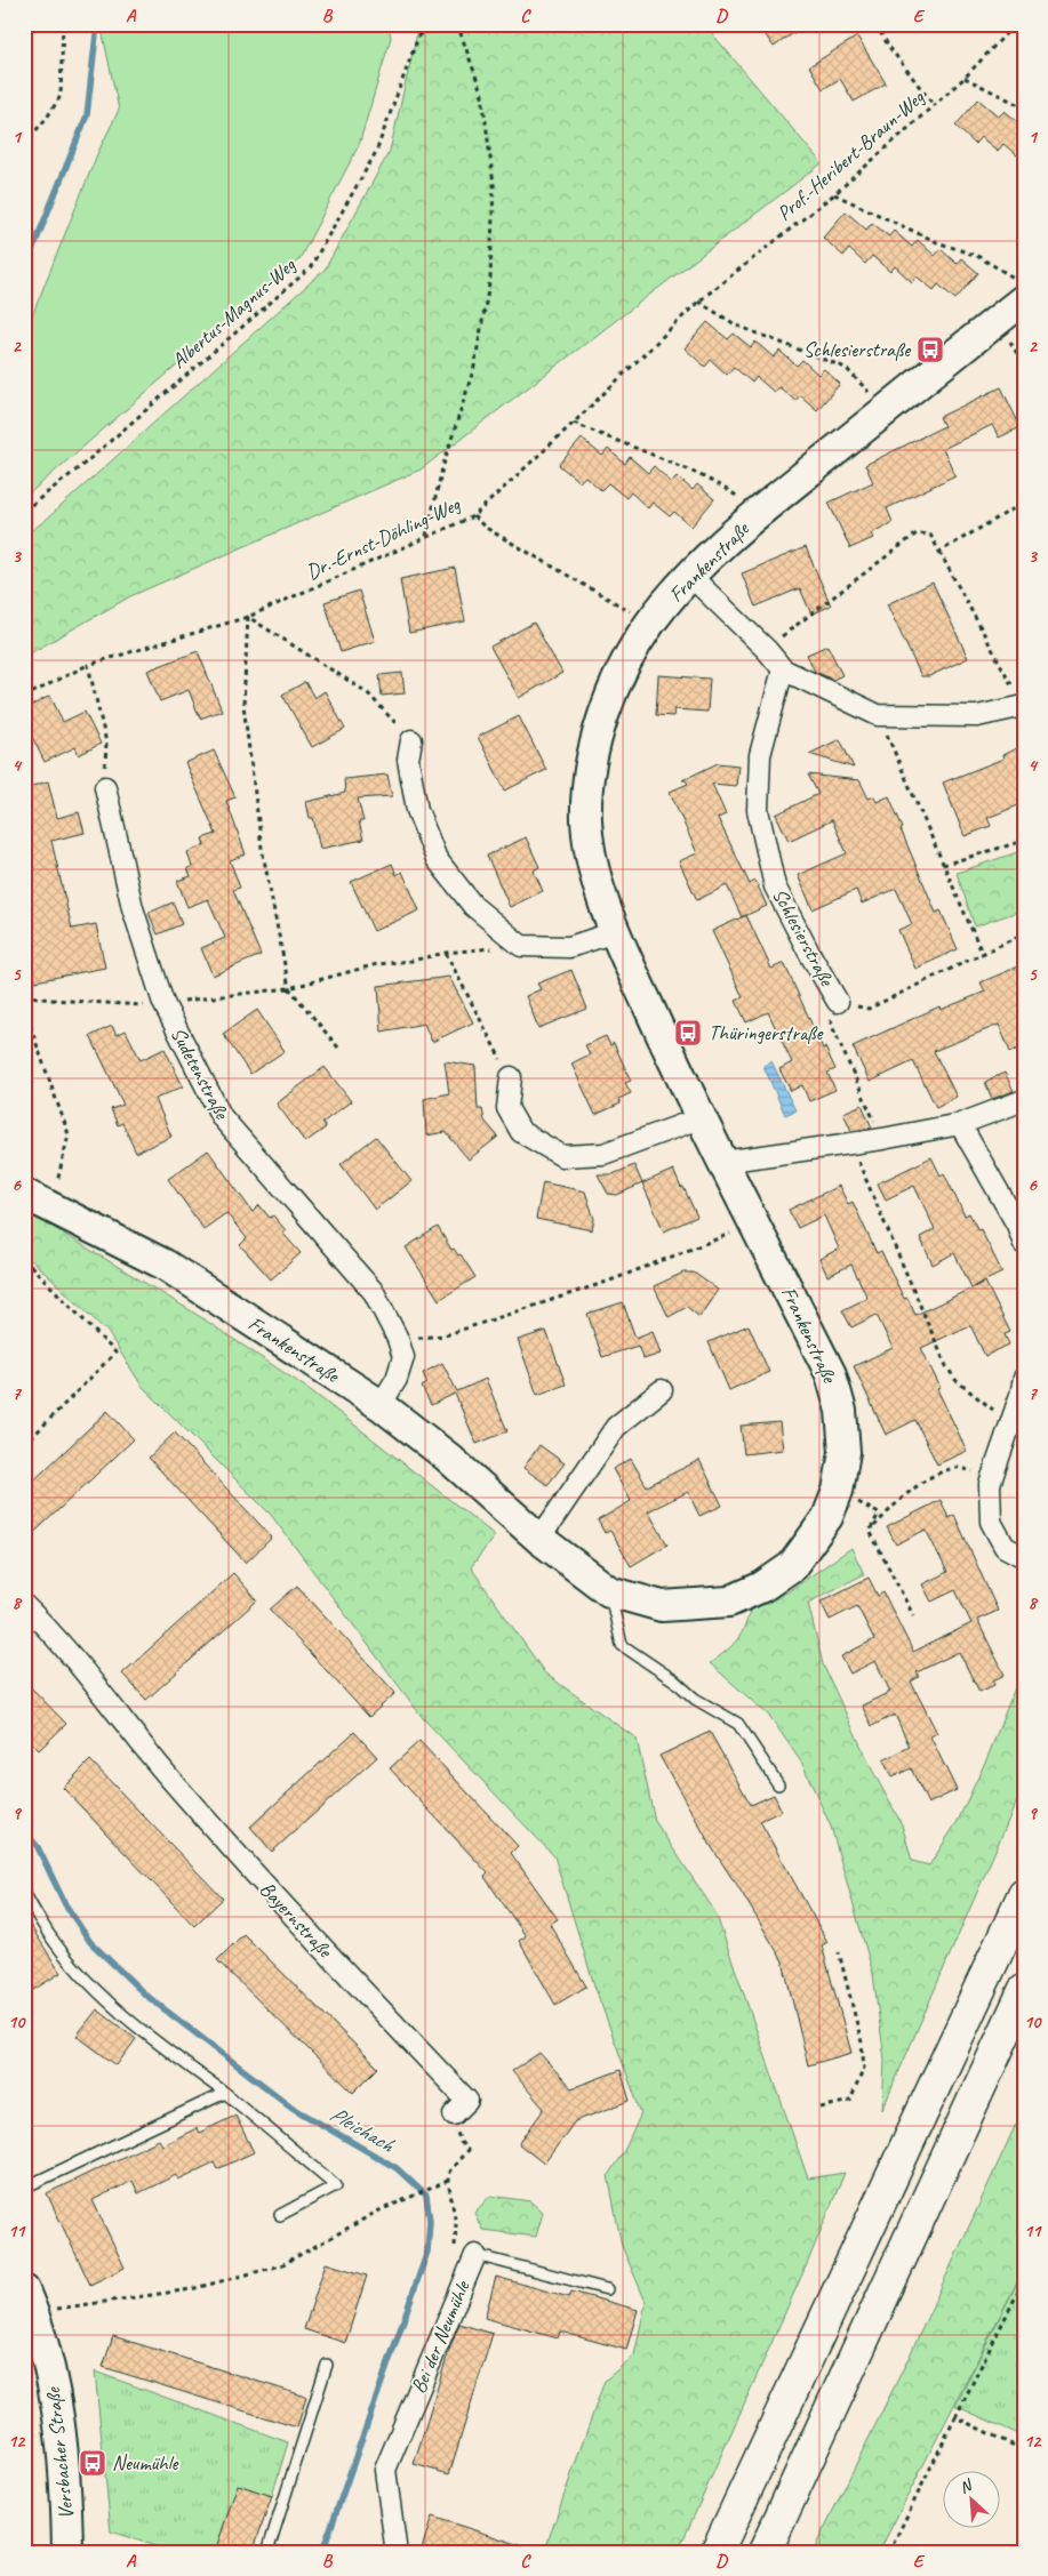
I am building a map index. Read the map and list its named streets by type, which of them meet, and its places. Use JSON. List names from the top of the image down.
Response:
{
  "streets": {
    "street": [
      "Frankenstraße",
      "Schlesierstraße",
      "Sudetenstraße",
      "Bayernstraße",
      "Bei der Neumühle",
      "Versbacher Straße"
    ],
    "path": ["Prof.-Heribert-Braun-Weg", "Albertus-Magnus-Weg", "Dr.-Ernst-Döhling-Weg"]
  },
  "crossings": [
    ["Prof.-Heribert-Braun-Weg", "Dr.-Ernst-Döhling-Weg"],
    ["Frankenstraße", "Sudetenstraße"]
  ],
  "water": ["Pleichach"],
  "places": {
    "bus stop": ["Schlesierstraße", "Thüringerstraße", "Neumühle"]
  },
  "north": "top left",
  "grid": {
    "columns": [
      "A",
      "B",
      "C",
      "D",
      "E"
    ],
    "rows": [
      "1",
      "2",
      "3",
      "4",
      "5",
      "6",
      "7",
      "8",
      "9",
      "10",
      "11",
      "12"
    ]
  }
}
